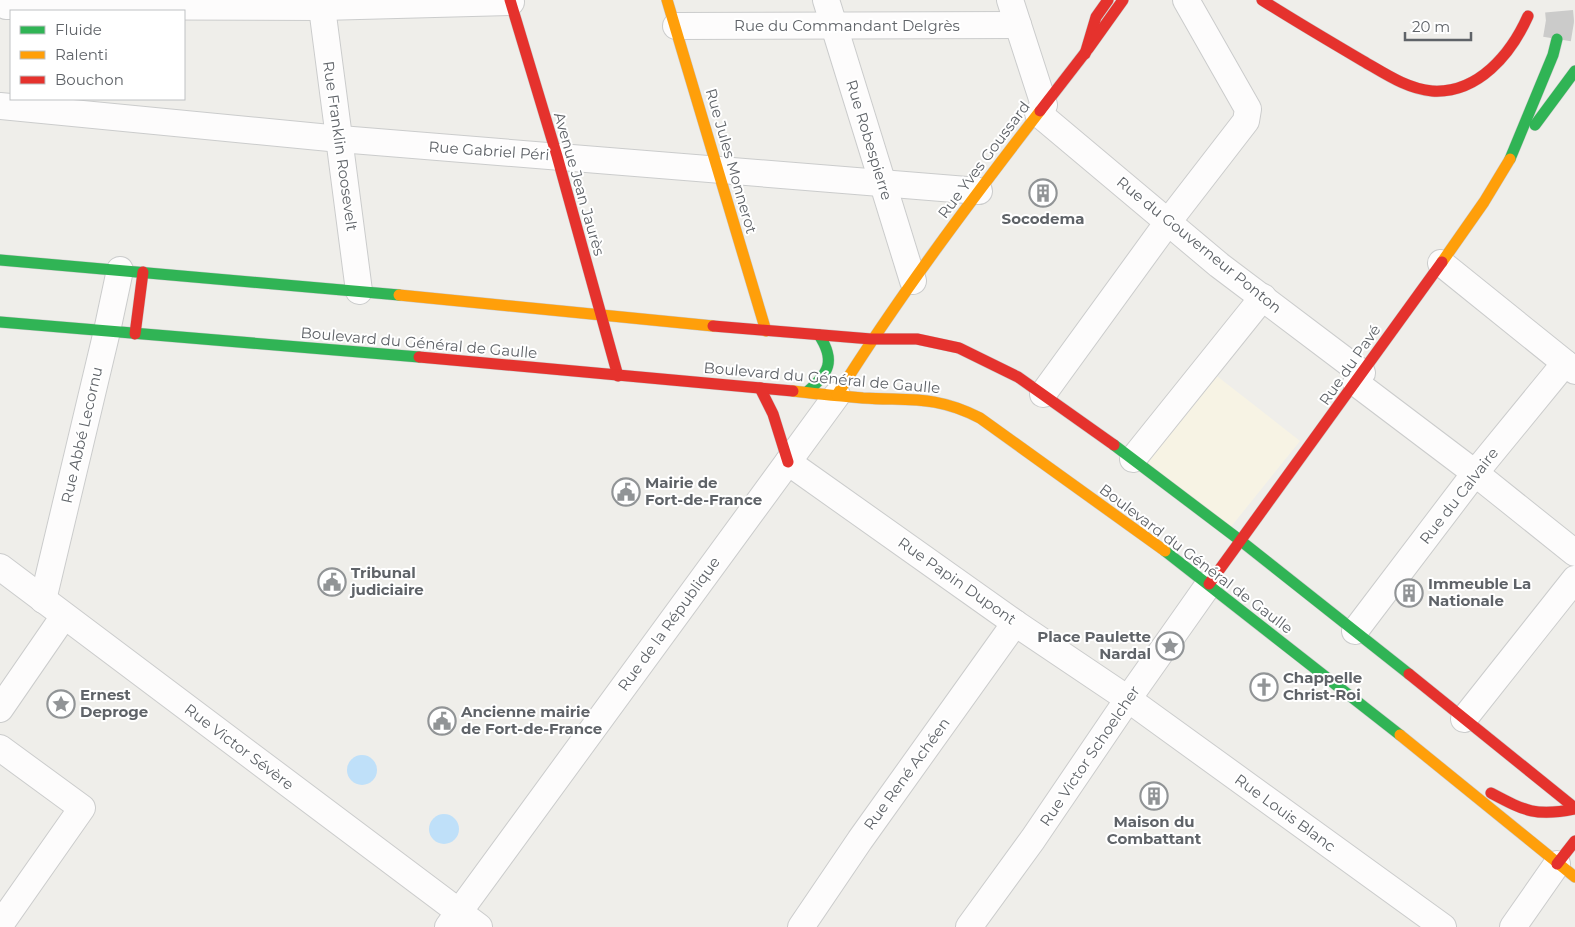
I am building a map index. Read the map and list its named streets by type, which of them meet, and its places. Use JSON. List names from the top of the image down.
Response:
{
  "streets": {
    "main road": [
      "Rue Yves Goussard",
      "Rue Jules Monnerot",
      "Avenue Jean Jaurès",
      "Boulevard du Général de Gaulle",
      "Rue du Pavé"
    ],
    "street": [
      "Rue du Commandant Delgrès",
      "Rue Robespierre",
      "Rue Franklin Roosevelt",
      "Rue Gabriel Péri",
      "Rue du Gouverneur Ponton",
      "Rue Abbé Lecornu",
      "Rue du Calvaire",
      "Rue Papin Dupont",
      "Rue de la République",
      "Rue Victor Sévère",
      "Rue Victor Schoelcher",
      "Rue René Achéen",
      "Rue Louis Blanc"
    ]
  },
  "crossings": [
    ["Rue du Commandant Delgrès", "Rue Robespierre"],
    ["Rue du Commandant Delgrès", "Rue Jules Monnerot"],
    ["Rue Robespierre", "Rue Gabriel Péri"],
    ["Rue Robespierre", "Rue Yves Goussard"],
    ["Rue Franklin Roosevelt", "Rue Gabriel Péri"],
    ["Rue Gabriel Péri", "Rue Yves Goussard"],
    ["Rue Gabriel Péri", "Rue Jules Monnerot"],
    ["Rue Gabriel Péri", "Avenue Jean Jaurès"],
    ["Rue Yves Goussard", "Rue du Gouverneur Ponton"],
    ["Rue Yves Goussard", "Boulevard du Général de Gaulle"],
    ["Rue Yves Goussard", "Rue de la République"],
    ["Avenue Jean Jaurès", "Boulevard du Général de Gaulle"],
    ["Rue du Gouverneur Ponton", "Rue du Pavé"],
    ["Rue du Gouverneur Ponton", "Rue du Calvaire"],
    ["Boulevard du Général de Gaulle", "Rue du Pavé"],
    ["Boulevard du Général de Gaulle", "Rue Abbé Lecornu"],
    ["Boulevard du Général de Gaulle", "Rue de la République"],
    ["Boulevard du Général de Gaulle", "Rue Victor Schoelcher"],
    ["Rue du Pavé", "Rue Victor Schoelcher"],
    ["Rue Abbé Lecornu", "Rue Victor Sévère"],
    ["Rue Papin Dupont", "Rue de la République"],
    ["Rue Papin Dupont", "Rue Victor Schoelcher"],
    ["Rue Papin Dupont", "Rue René Achéen"],
    ["Rue Papin Dupont", "Rue Louis Blanc"],
    ["Rue de la République", "Rue Victor Sévère"],
    ["Rue Victor Schoelcher", "Rue Louis Blanc"]
  ],
  "places": {
    "building": ["Socodema", "Immeuble La Nationale", "Maison du Combattant"],
    "public building": ["Mairie de Fort-de-France", "Tribunal judiciaire", "Ancienne mairie de Fort-de-France"],
    "place": ["Place Paulette Nardal", "Ernest Deproge"],
    "church": ["Chappelle Christ-Roi"]
  },
  "legend": ["Fluide", "Ralenti", "Bouchon"],
  "scale_bar": "20 m"
}
